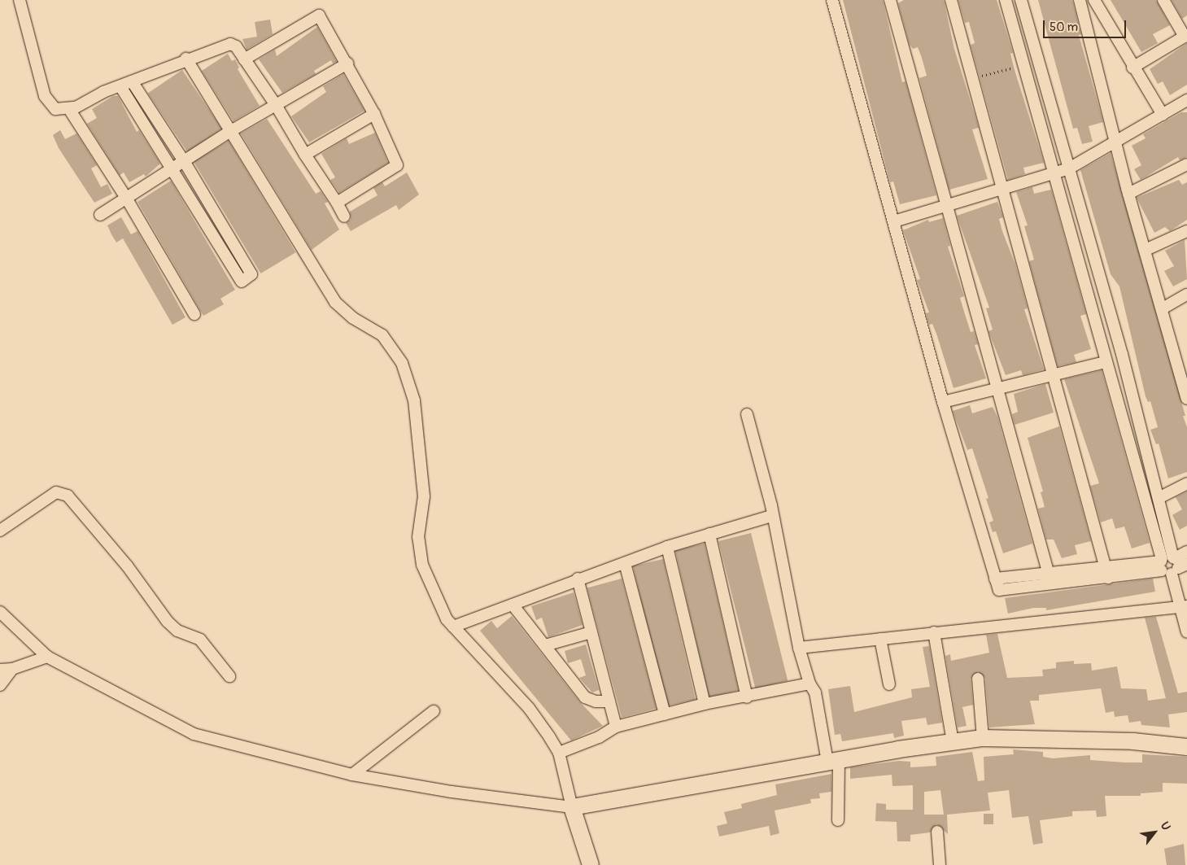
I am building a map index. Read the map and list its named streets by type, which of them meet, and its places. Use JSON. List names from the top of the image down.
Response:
{
  "scale_bar": "50 m",
  "north": "top right"
}
